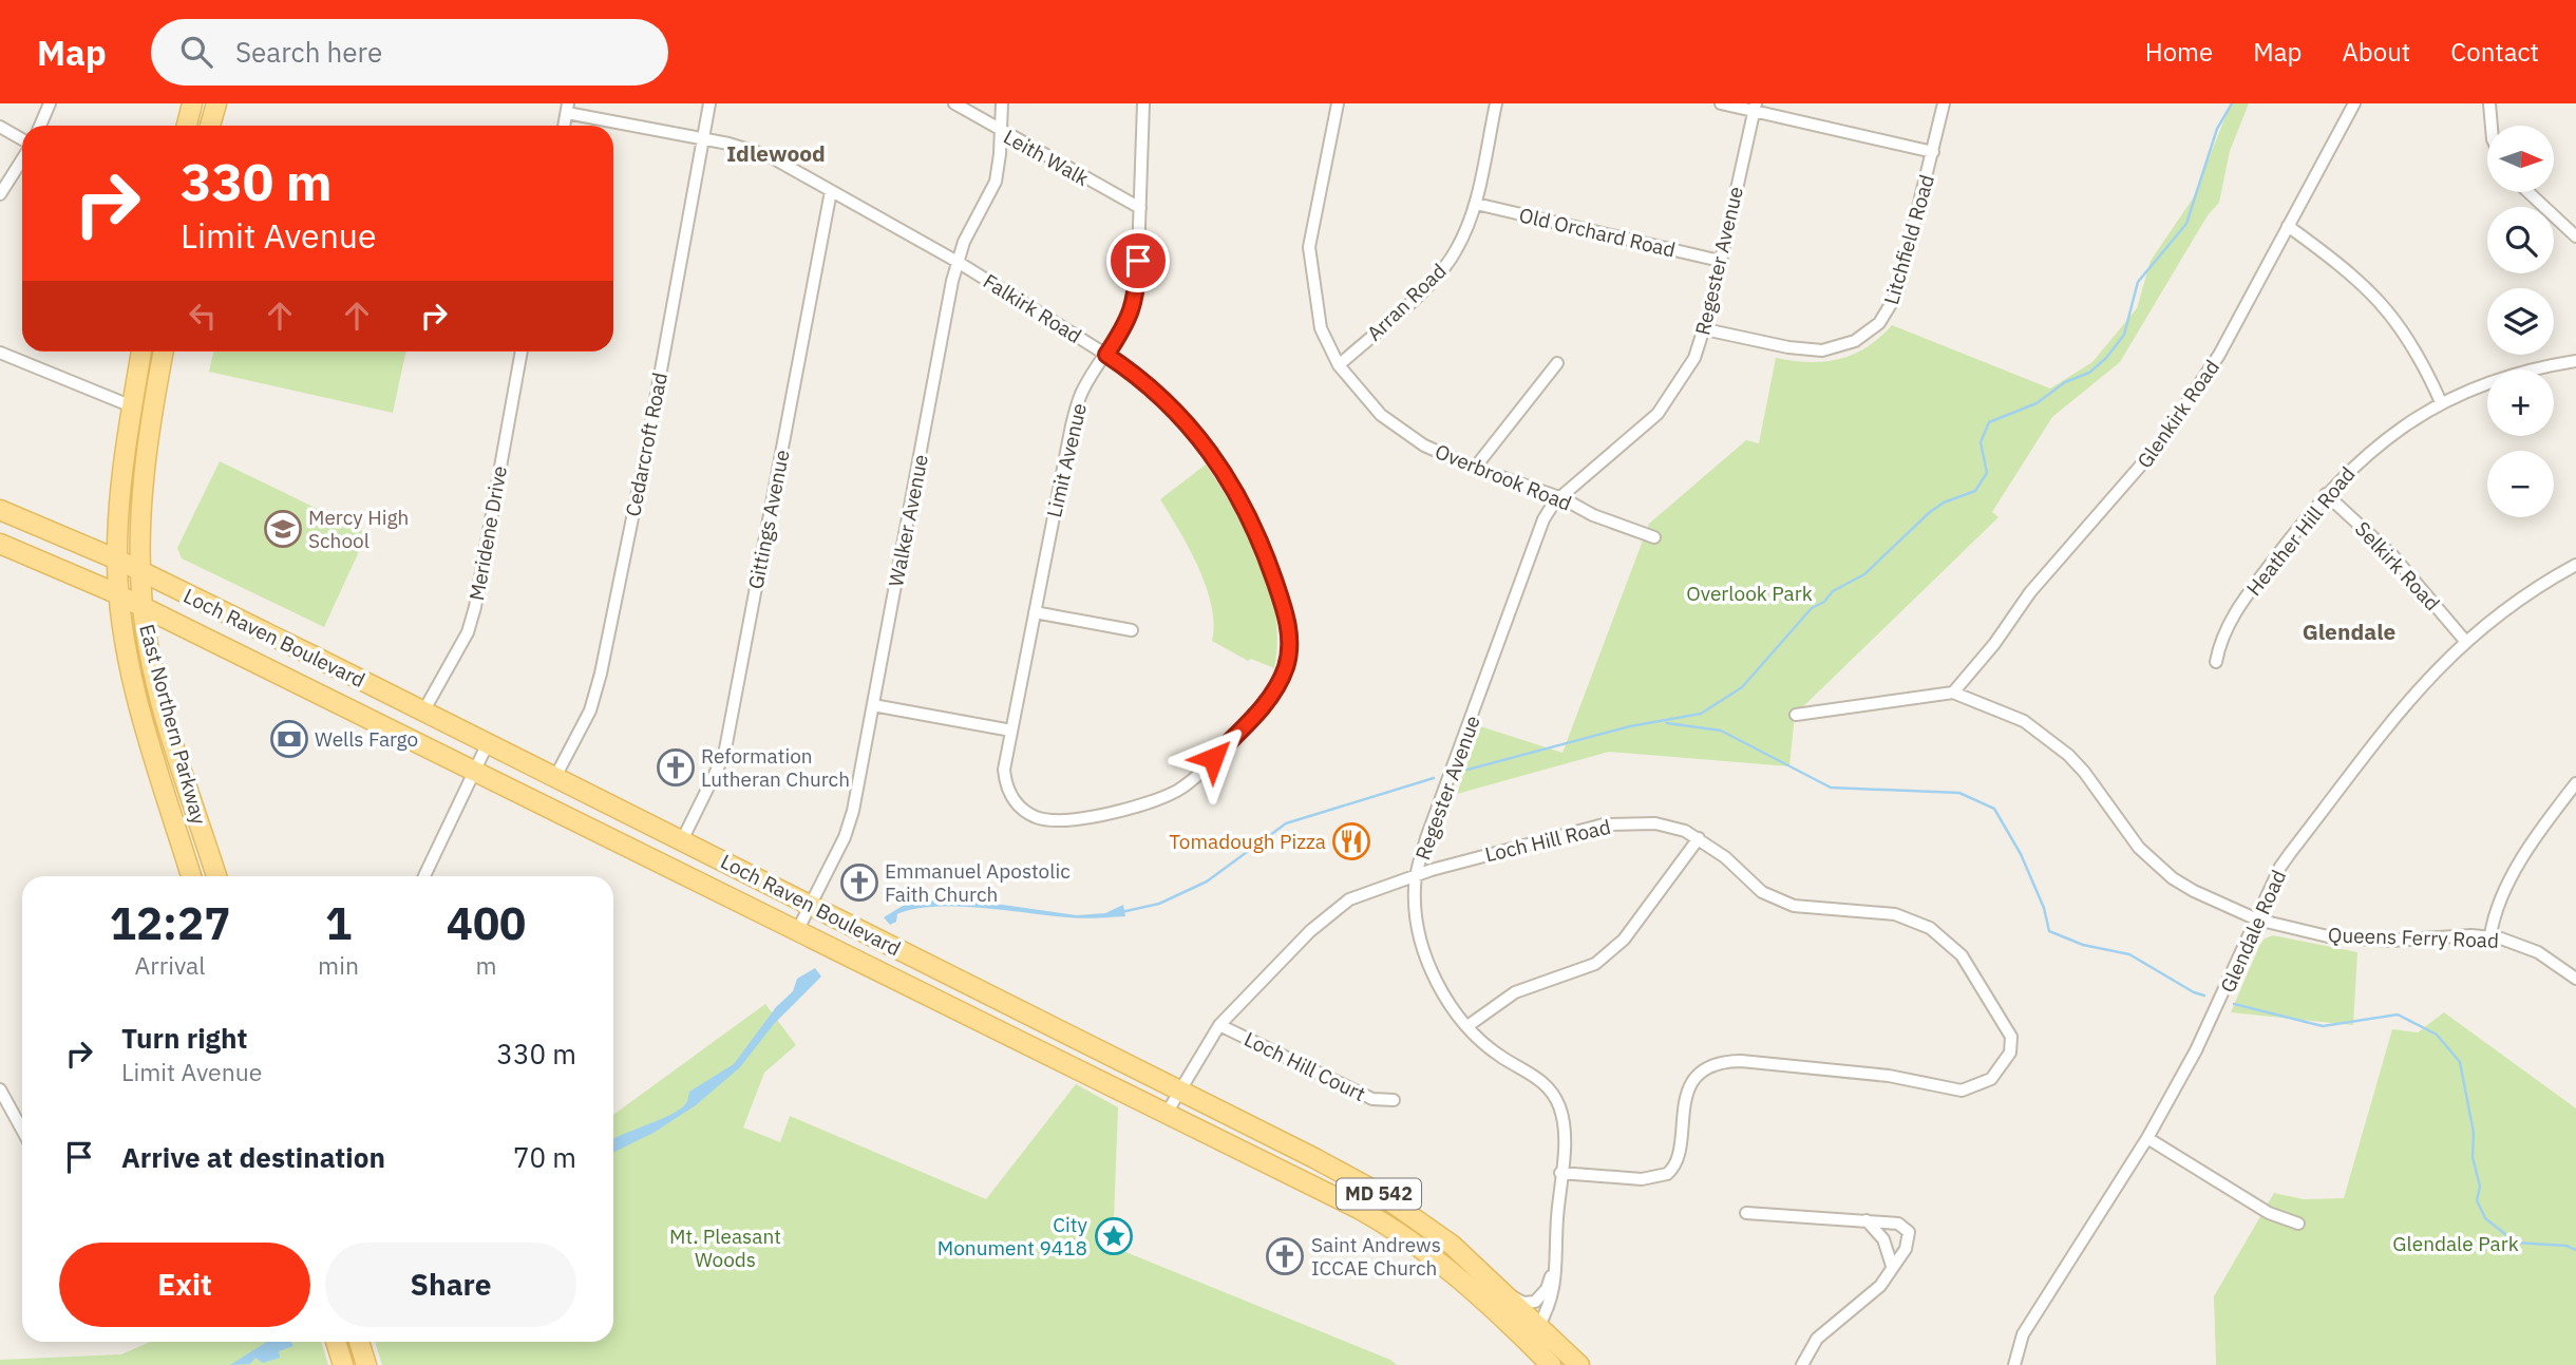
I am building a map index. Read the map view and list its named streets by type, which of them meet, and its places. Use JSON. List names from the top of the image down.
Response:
{
  "streets": {
    "main road": ["Loch Raven Boulevard", "East Northern Parkway", "MD 542"],
    "street": [
      "Leith Walk",
      "Old Orchard Road",
      "Litchfield Road",
      "Regester Avenue",
      "Arran Road",
      "Falkirk Road",
      "Glenkirk Road",
      "Cedarcroft Road",
      "Limit Avenue",
      "Overbrook Road",
      "Gittings Avenue",
      "Walker Avenue",
      "Heather Hill Road",
      "Meridene Drive",
      "Selkirk Road",
      "Loch Hill Road",
      "Glendale Road",
      "Queens Ferry Road",
      "Loch Hill Court"
    ]
  },
  "crossings": [
    ["Leith Walk", "Limit Avenue"],
    ["Leith Walk", "Walker Avenue"],
    ["Old Orchard Road", "Regester Avenue"],
    ["Old Orchard Road", "Arran Road"],
    ["Litchfield Road", "Regester Avenue"],
    ["Regester Avenue", "Overbrook Road"],
    ["Regester Avenue", "Loch Raven Boulevard"],
    ["Regester Avenue", "Loch Hill Road"],
    ["Arran Road", "Overbrook Road"],
    ["Falkirk Road", "Cedarcroft Road"],
    ["Falkirk Road", "Limit Avenue"],
    ["Falkirk Road", "Gittings Avenue"],
    ["Falkirk Road", "Walker Avenue"],
    ["Glenkirk Road", "Queens Ferry Road"],
    ["Cedarcroft Road", "Loch Raven Boulevard"],
    ["Gittings Avenue", "Loch Raven Boulevard"],
    ["Walker Avenue", "Loch Raven Boulevard"],
    ["Heather Hill Road", "Selkirk Road"],
    ["Meridene Drive", "Loch Raven Boulevard"],
    ["Selkirk Road", "Glendale Road"],
    ["Loch Raven Boulevard", "East Northern Parkway"],
    ["Loch Raven Boulevard", "Loch Hill Road"],
    ["Loch Hill Road", "Loch Hill Court"],
    ["Glendale Road", "Queens Ferry Road"]
  ],
  "districts": ["Idlewood", "Glendale"],
  "parks": ["Overlook Park", "Mt. Pleasant Woods", "Glendale Park"],
  "places": {
    "school or university": ["Mercy High School"],
    "bank": ["Wells Fargo"],
    "church": ["Reformation Lutheran Church", "Emmanuel Apostolic Faith Church", "Saint Andrews ICCAE Church"],
    "restaurant": ["Tomadough Pizza"],
    "place": ["City Monument 9418"]
  },
  "north": "right",
  "page": {
    "header": "Map",
    "search": "Search here",
    "nav": [
      "Home",
      "Map",
      "About",
      "Contact"
    ],
    "map_buttons": ["+", "−"],
    "turn": ["330 m", "Limit Avenue"],
    "eta": [
      "12:27",
      "Arrival",
      "1",
      "min",
      "400",
      "m"
    ],
    "list": [
      {
        "name": "Turn right",
        "note": "Limit Avenue",
        "value": "330 m"
      },
      {
        "name": "Arrive at destination",
        "value": "70 m"
      }
    ],
    "buttons": ["Exit", "Share"]
  }
}
